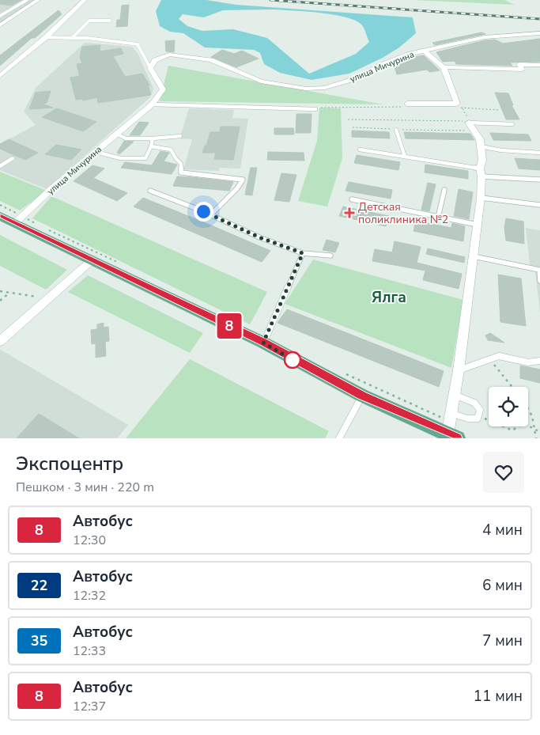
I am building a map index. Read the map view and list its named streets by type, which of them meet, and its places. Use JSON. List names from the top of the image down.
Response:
{
  "streets": {
    "street": ["улица Мичурина"]
  },
  "districts": ["Ялга"],
  "places": {
    "health": ["Детская поликлиника №2"]
  },
  "lines": ["bus line 8"],
  "page": {
    "on_map": "8",
    "heading": ["Экспоцентр", "Пешком · 3 мин · 220 m"],
    "list": [
      {
        "mark": "8",
        "name": "Автобус",
        "note": "12:30",
        "value": "4 мин"
      },
      {
        "mark": "22",
        "name": "Автобус",
        "note": "12:32",
        "value": "6 мин"
      },
      {
        "mark": "35",
        "name": "Автобус",
        "note": "12:33",
        "value": "7 мин"
      },
      {
        "mark": "8",
        "name": "Автобус",
        "note": "12:37",
        "value": "11 мин"
      }
    ]
  }
}
